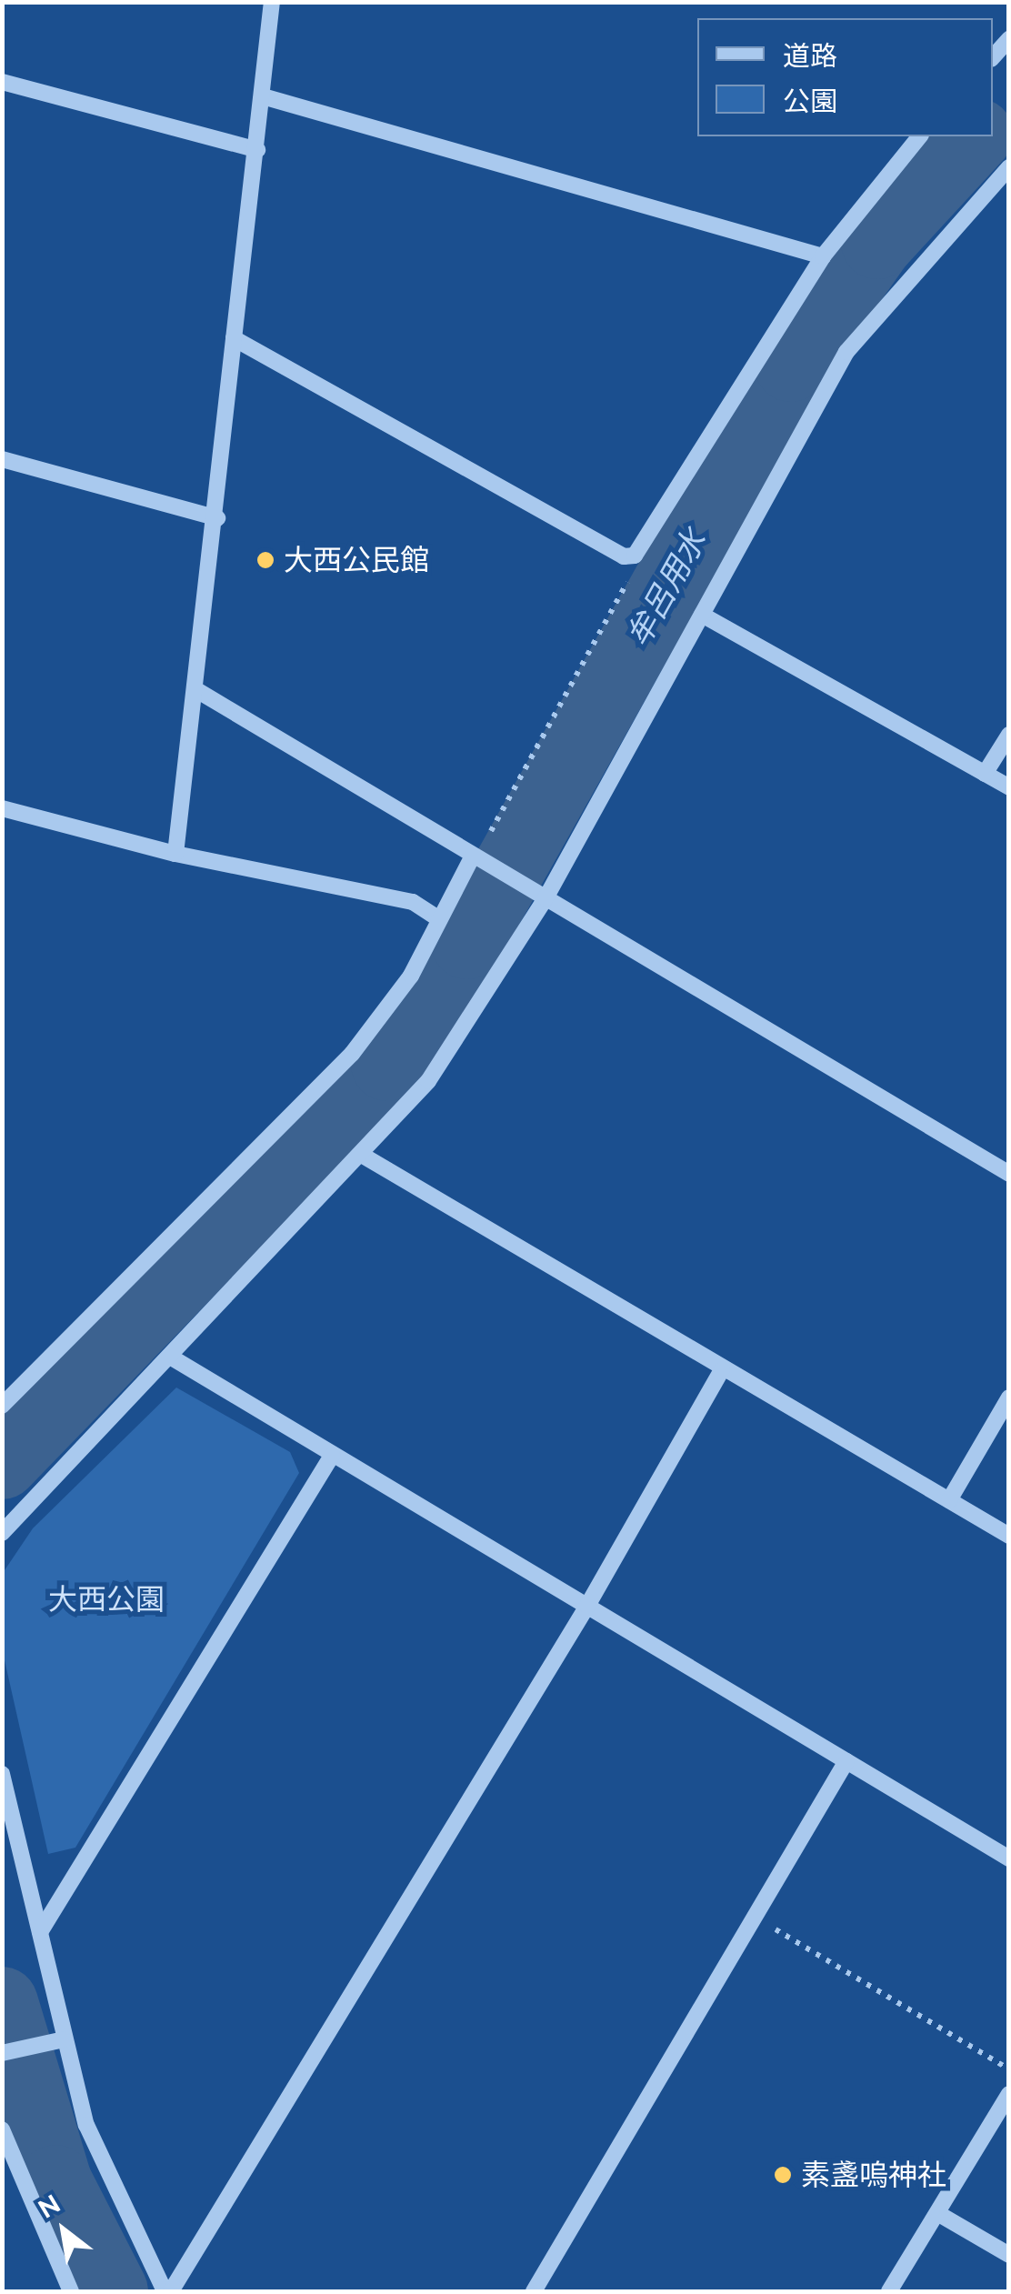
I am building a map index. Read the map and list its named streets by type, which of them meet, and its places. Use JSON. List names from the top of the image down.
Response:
{
  "water": ["牟呂用水"],
  "parks": ["大西公園"],
  "places": ["大西公民館", "素盞嗚神社"],
  "legend": ["道路", "公園"],
  "north": "top left"
}
